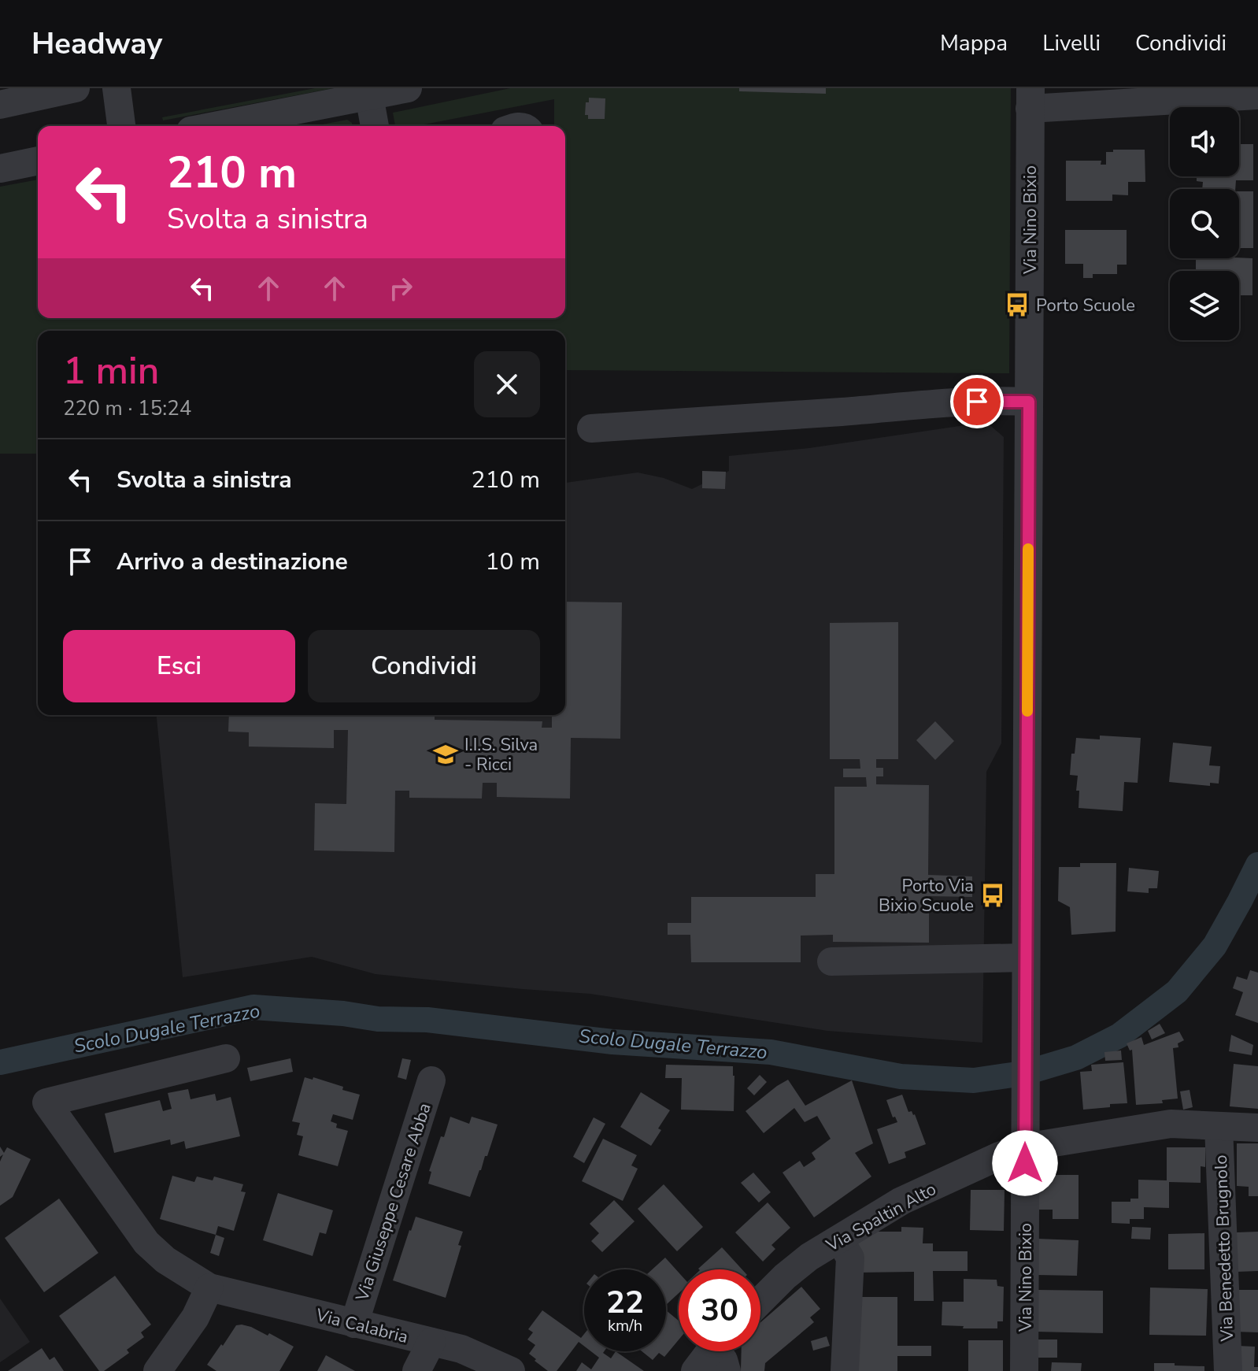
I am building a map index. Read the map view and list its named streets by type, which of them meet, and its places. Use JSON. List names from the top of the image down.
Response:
{
  "streets": {
    "street": [
      "Via Nino Bixio",
      "Via Giuseppe Cesare Abba",
      "Via Spaltin Alto",
      "Via Benedetto Brugnolo",
      "Via Calabria"
    ]
  },
  "crossings": [
    ["Via Nino Bixio", "Via Spaltin Alto"],
    ["Via Giuseppe Cesare Abba", "Via Calabria"],
    ["Via Spaltin Alto", "Via Benedetto Brugnolo"]
  ],
  "water": ["Scolo Dugale Terrazzo"],
  "places": {
    "bus stop": ["Porto Scuole", "Porto Via Bixio Scuole"],
    "school or university": ["I.I.S. Silva - Ricci"]
  },
  "page": {
    "header": "Headway",
    "nav": ["Mappa", "Livelli", "Condividi"],
    "turn": ["210 m", "Svolta a sinistra"],
    "heading": ["1 min", "220 m · 15:24"],
    "list": [
      {
        "name": "Svolta a sinistra",
        "value": "210 m"
      },
      {
        "name": "Arrivo a destinazione",
        "value": "10 m"
      }
    ],
    "buttons": ["Esci", "Condividi"],
    "speed": "22 km/h",
    "limit": "30"
  }
}
